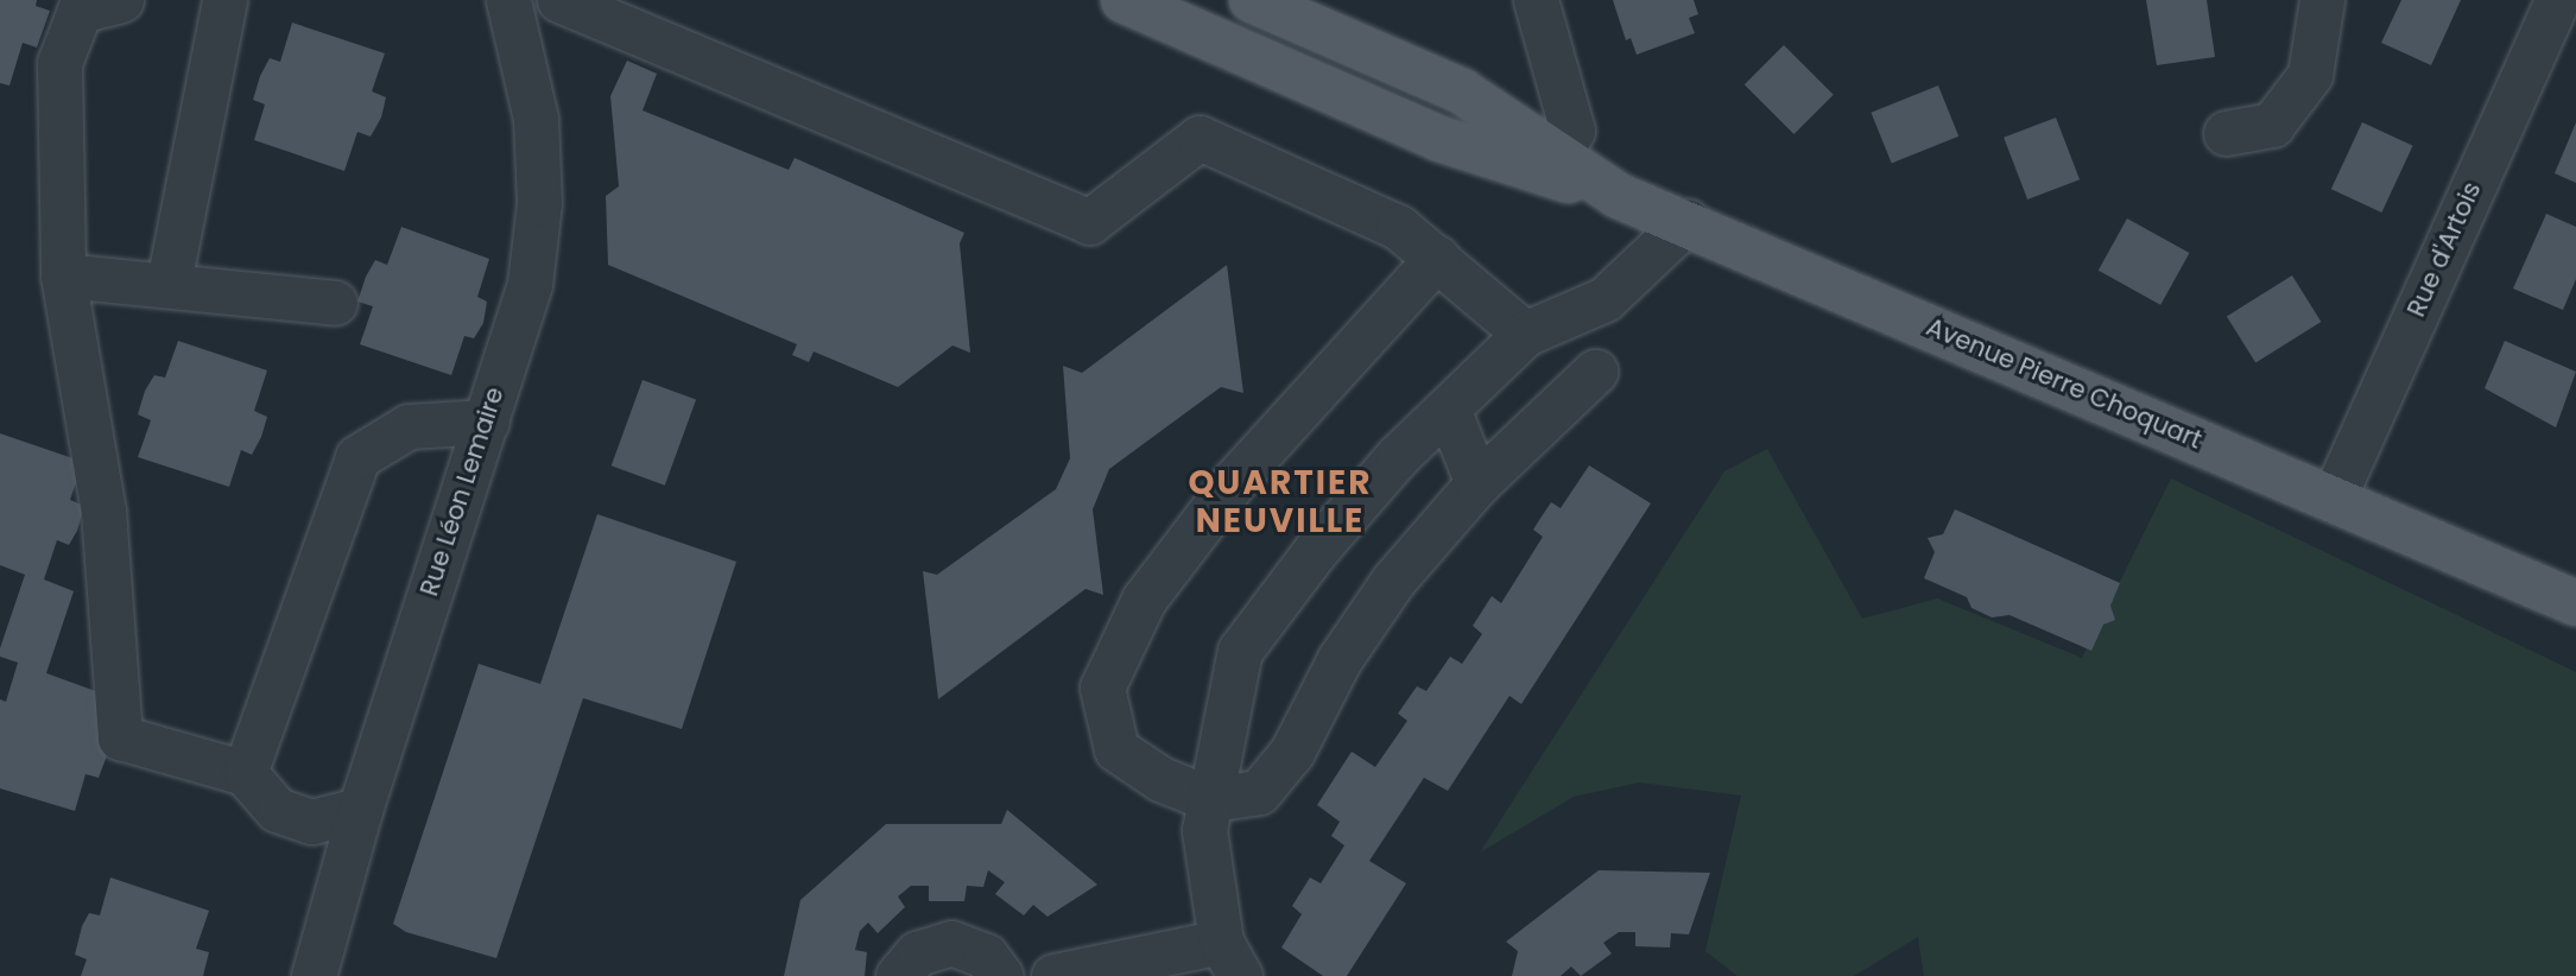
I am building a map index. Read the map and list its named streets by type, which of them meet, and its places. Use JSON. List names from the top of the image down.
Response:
{
  "streets": {
    "main road": ["Avenue Pierre Choquart"],
    "street": ["Rue d'Artois", "Rue Léon Lemaire"]
  },
  "crossings": [
    ["Rue d'Artois", "Avenue Pierre Choquart"]
  ],
  "districts": ["QUARTIER NEUVILLE"]
}
